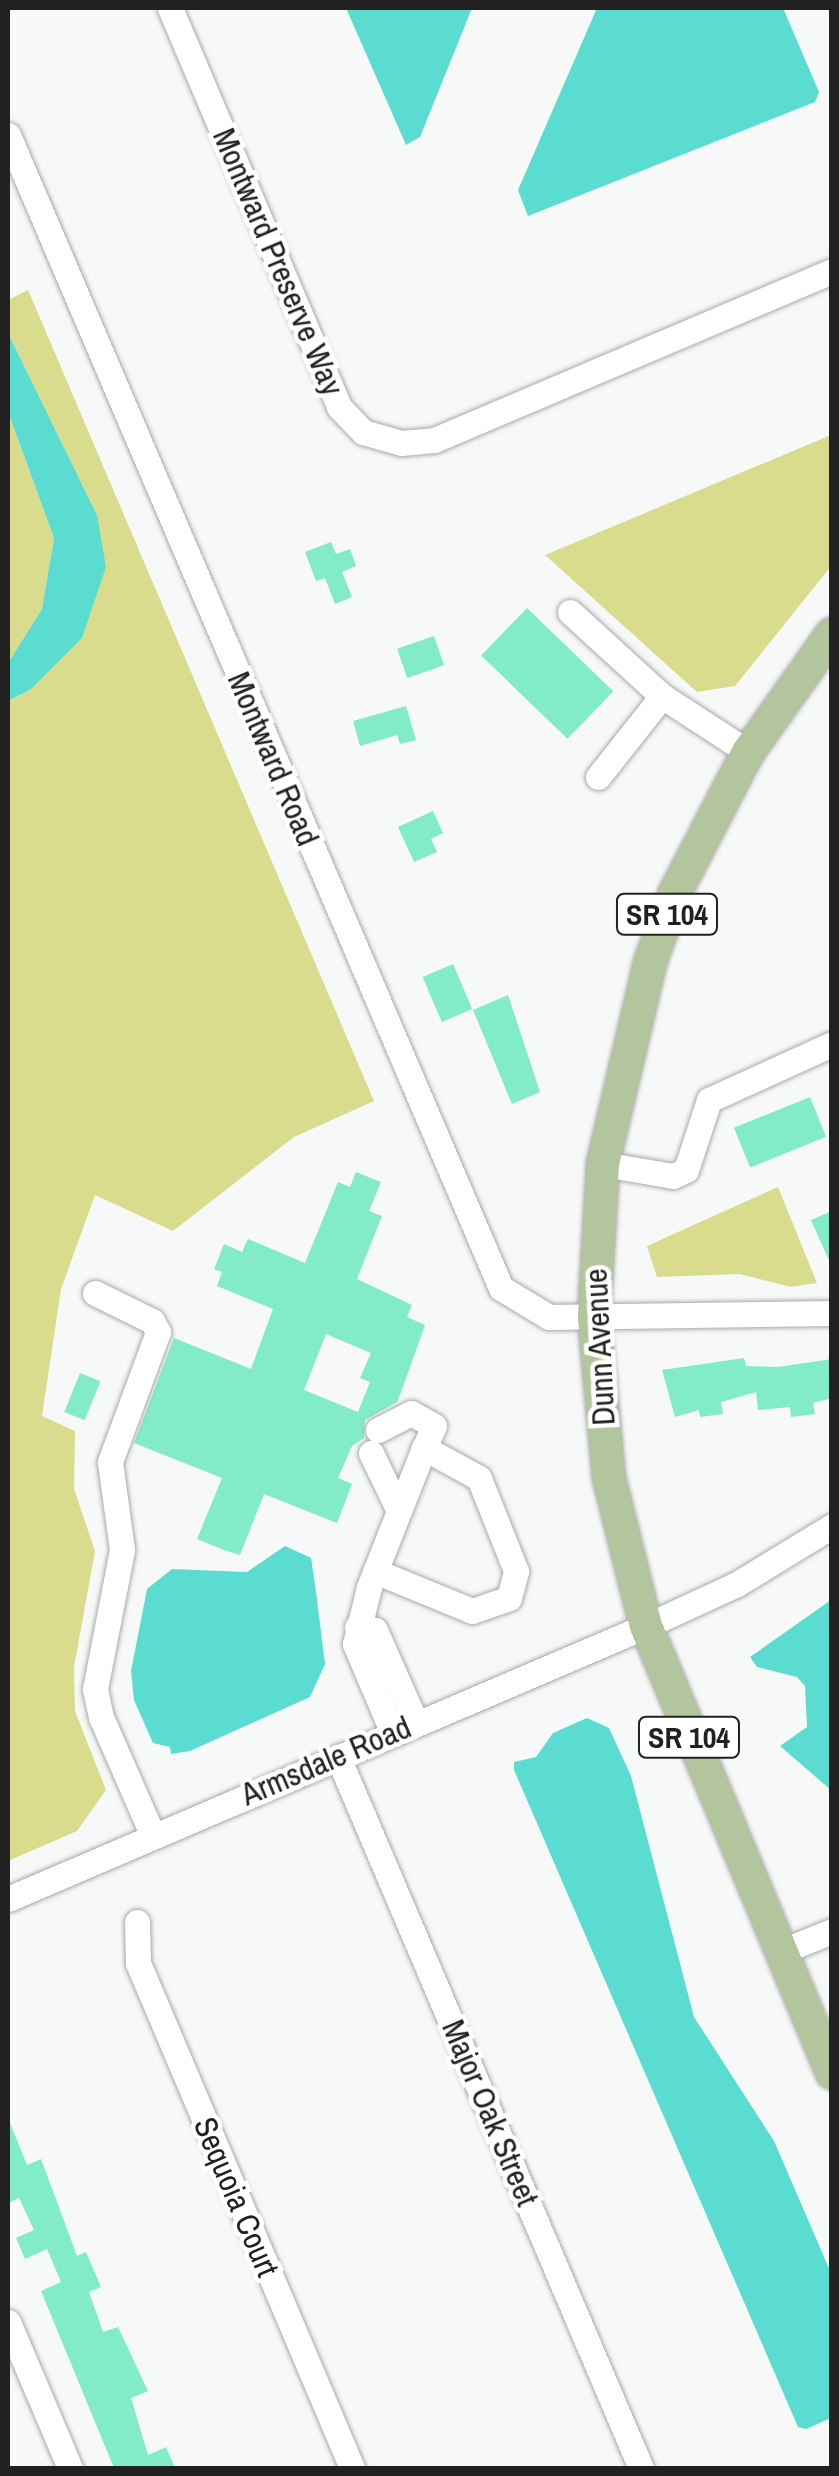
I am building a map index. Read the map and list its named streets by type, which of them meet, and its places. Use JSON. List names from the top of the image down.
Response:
{
  "streets": {
    "main road": ["SR 104", "Dunn Avenue"],
    "street": [
      "Montward Preserve Way",
      "Montward Road",
      "Armsdale Road",
      "Major Oak Street",
      "Sequoia Court"
    ]
  },
  "crossings": [
    ["Montward Road", "Dunn Avenue"],
    ["Dunn Avenue", "Armsdale Road"],
    ["Armsdale Road", "Major Oak Street"]
  ]
}
